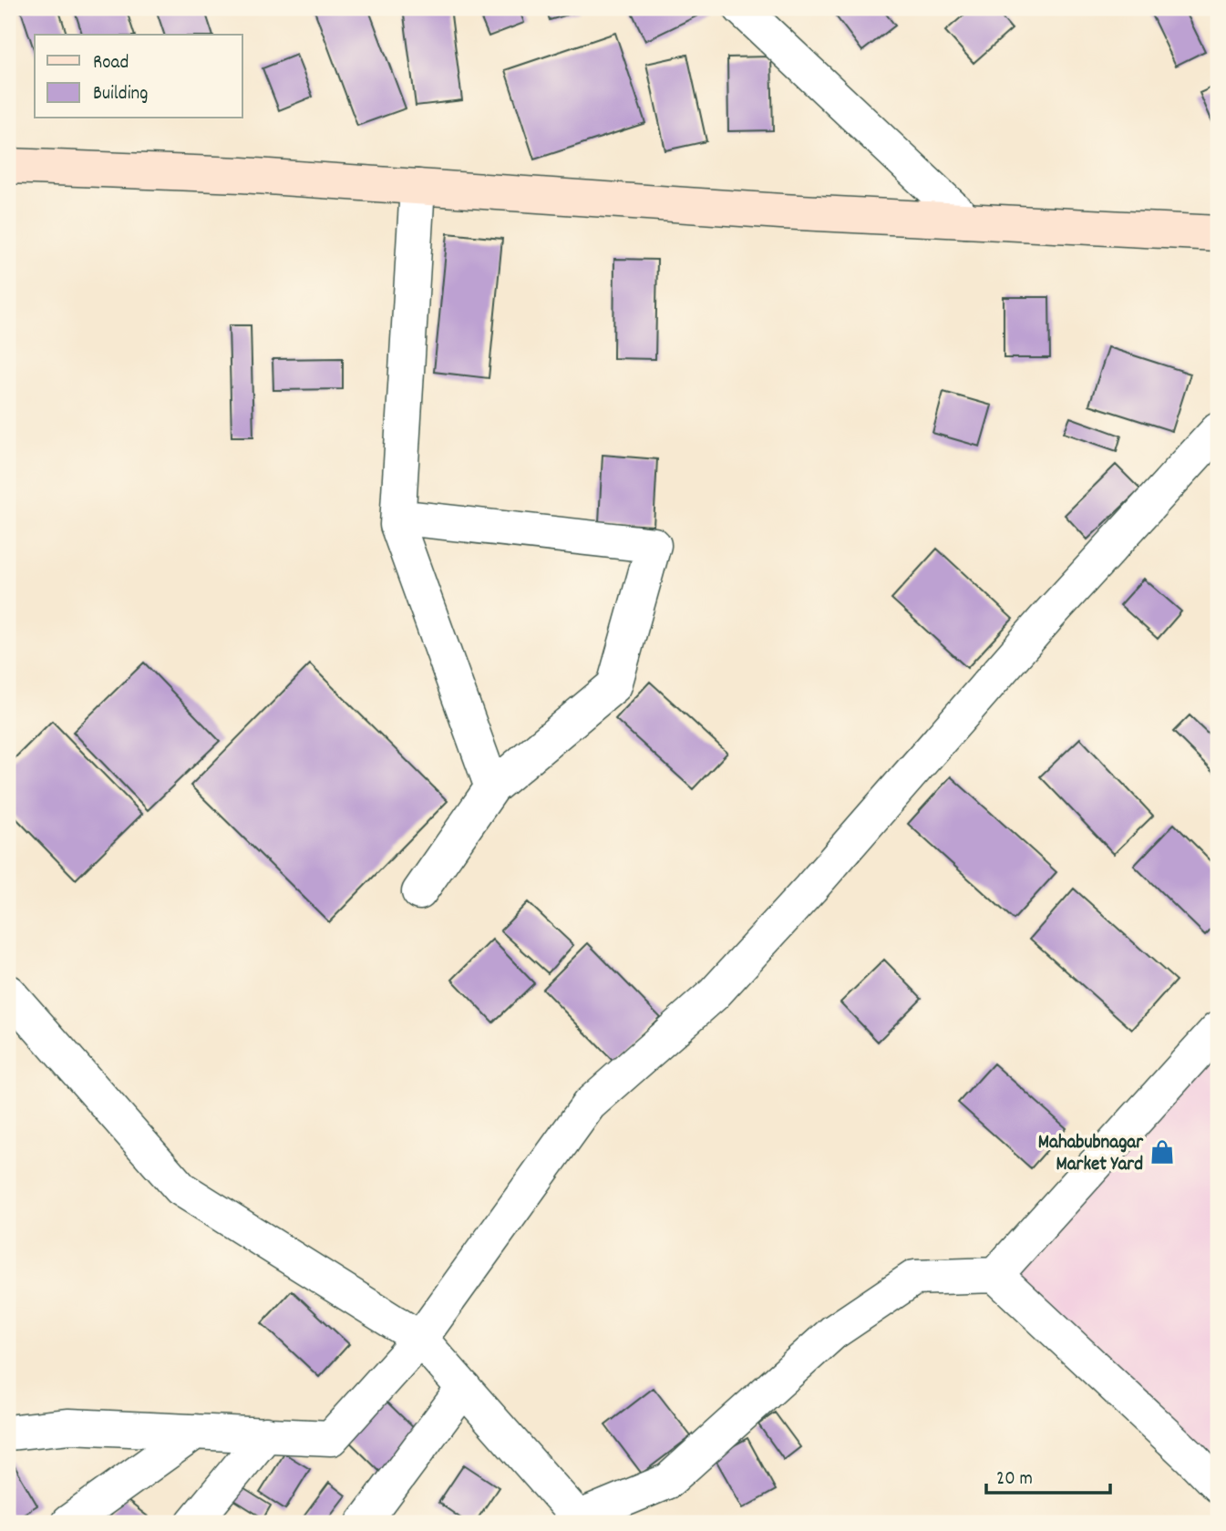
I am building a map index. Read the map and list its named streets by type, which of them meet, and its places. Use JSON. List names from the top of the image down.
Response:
{
  "places": {
    "shop": ["Mahabubnagar Market Yard"]
  },
  "legend": ["Road", "Building"],
  "scale_bar": "20 m"
}
